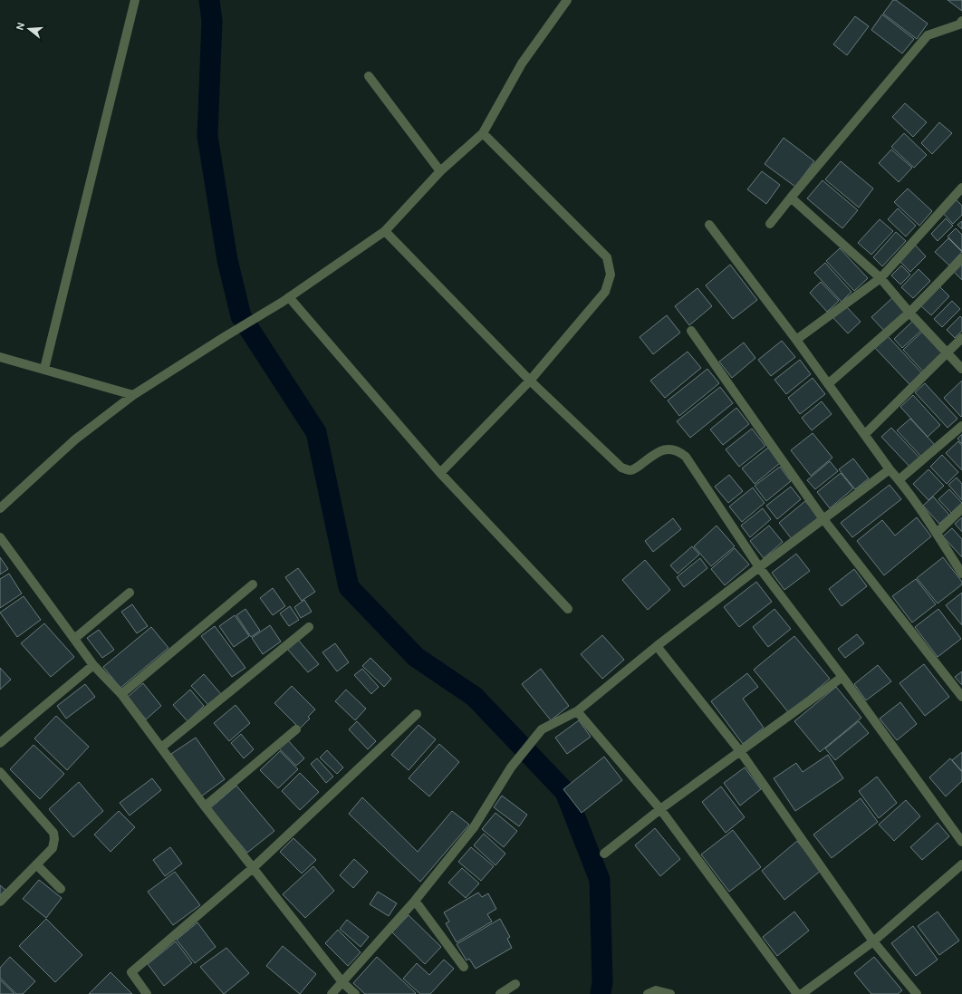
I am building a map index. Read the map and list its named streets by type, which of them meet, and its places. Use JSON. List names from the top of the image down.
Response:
{
  "north": "left"
}
